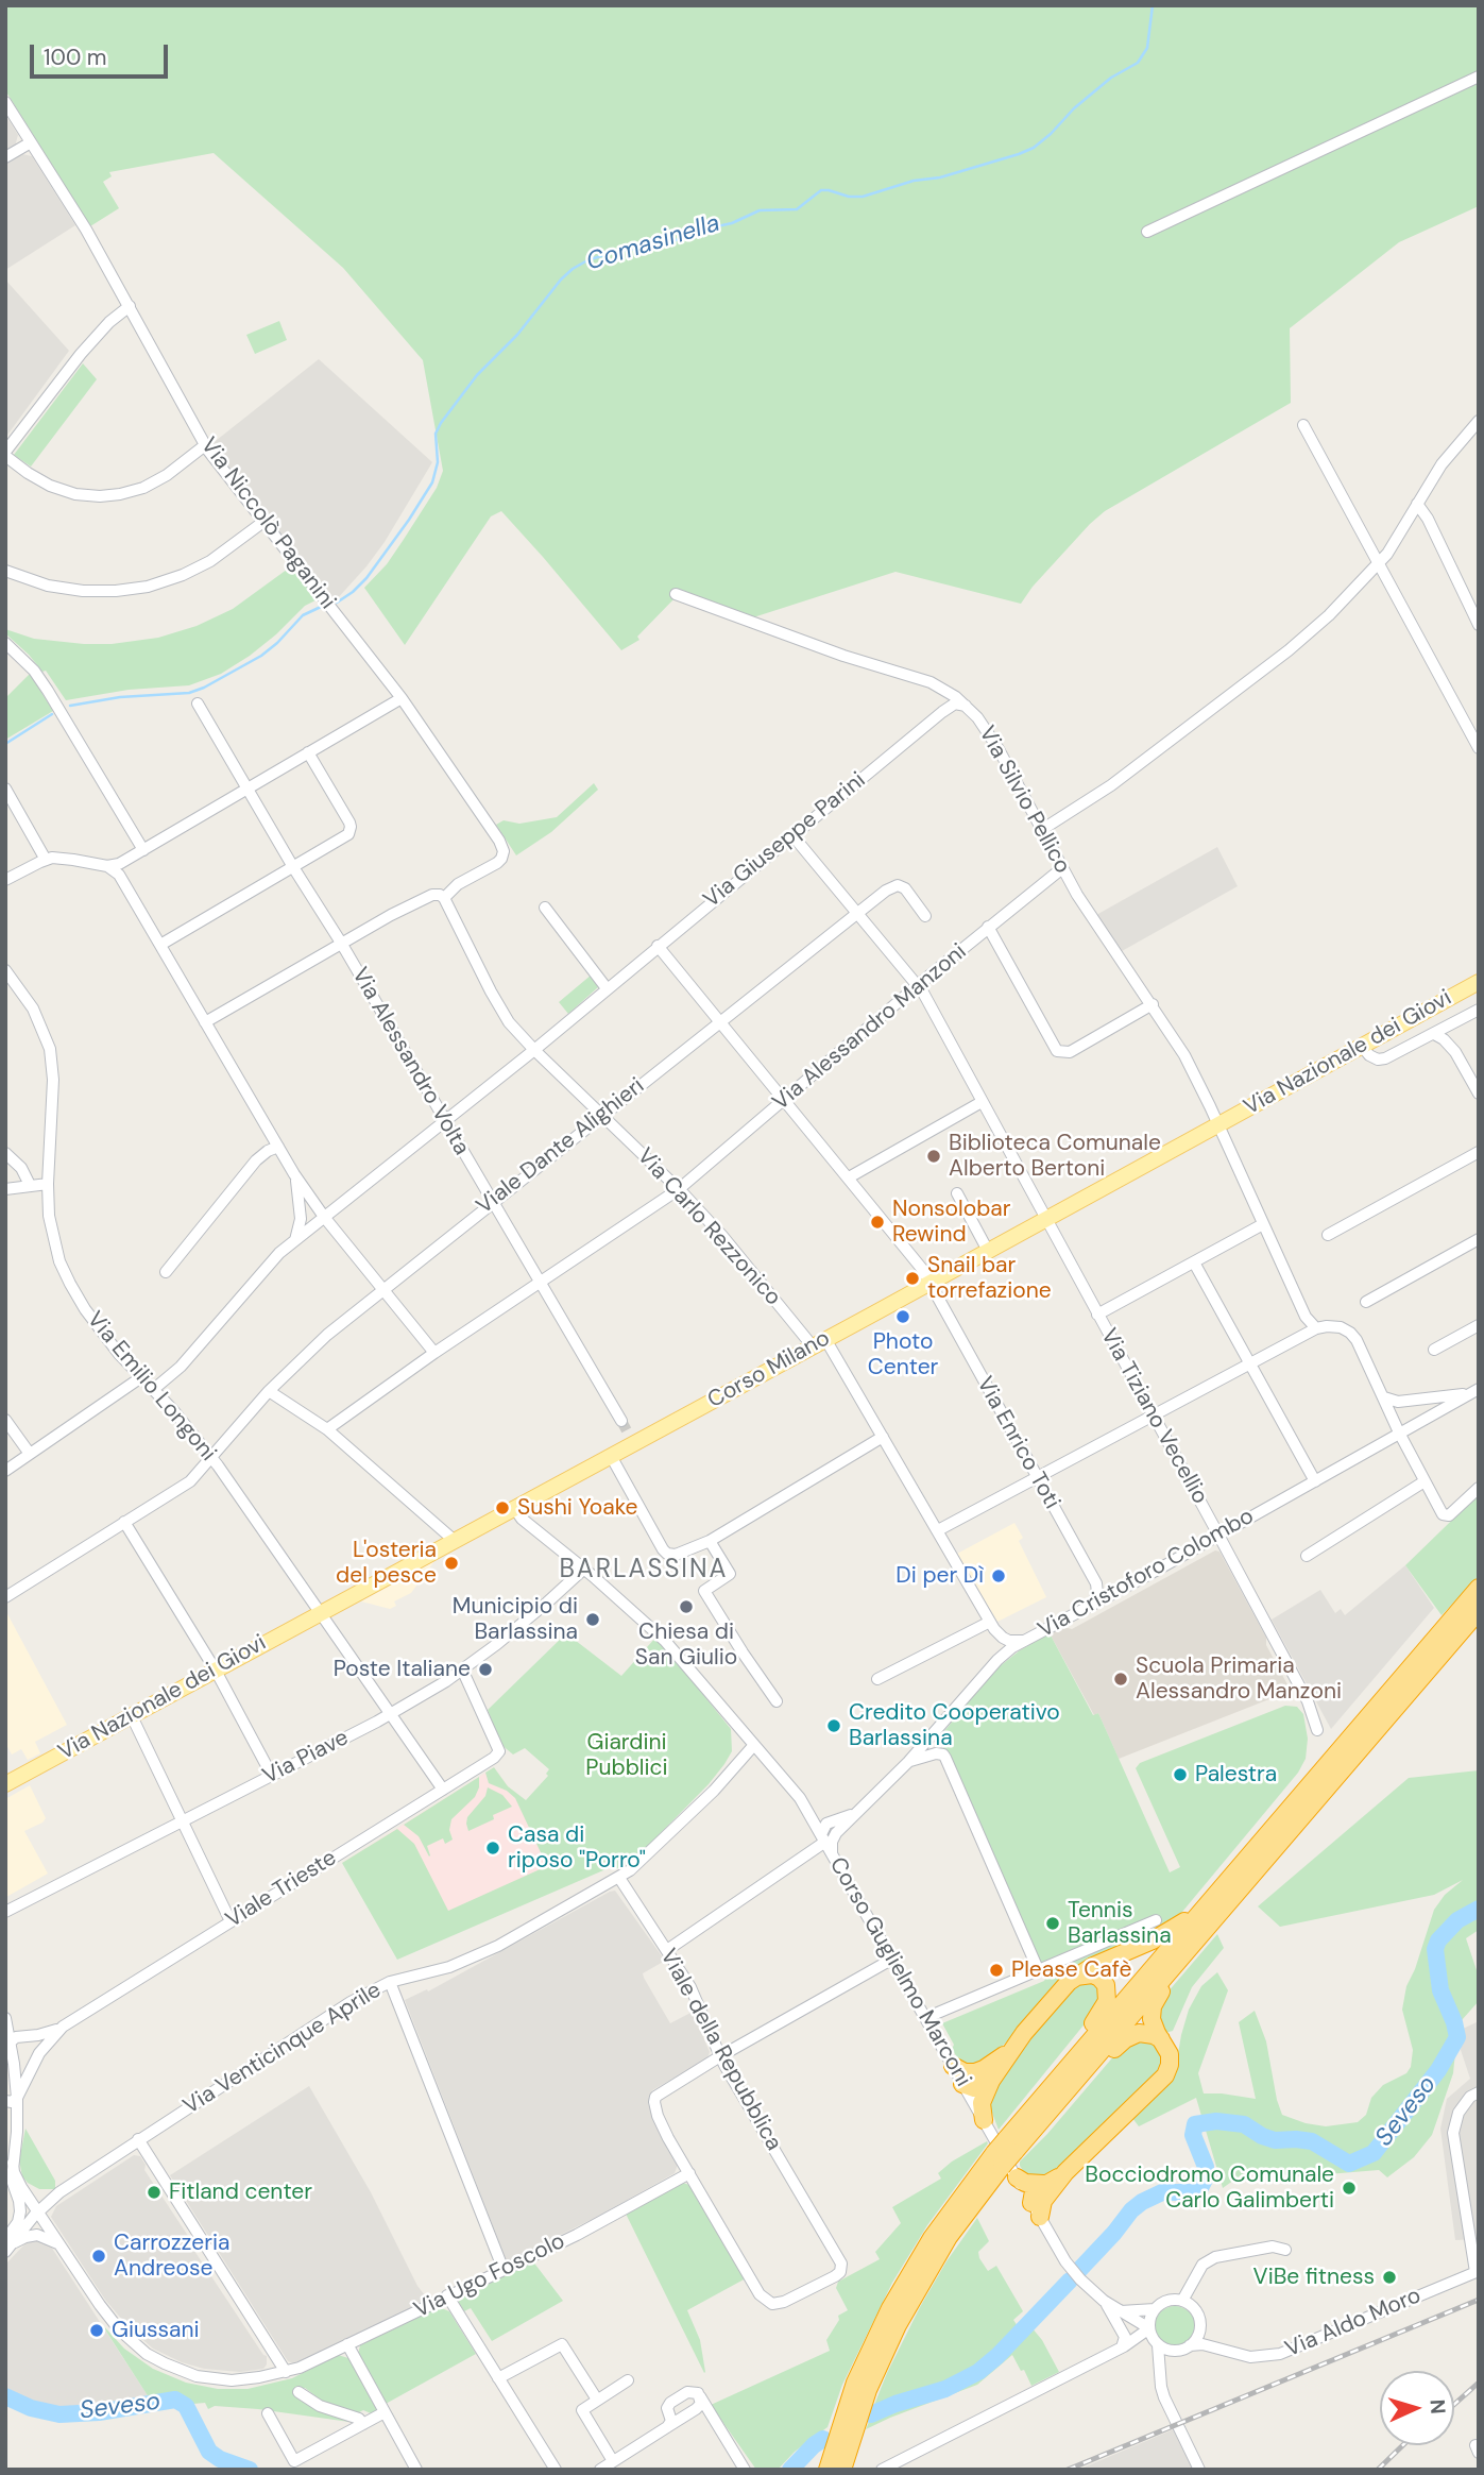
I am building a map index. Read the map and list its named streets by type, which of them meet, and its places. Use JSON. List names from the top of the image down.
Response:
{
  "streets": {
    "main road": ["Via Nazionale dei Giovi", "Corso Milano"],
    "street": [
      "Via Niccolò Paganini",
      "Via Silvio Pellico",
      "Via Giuseppe Parini",
      "Via Alessandro Manzoni",
      "Via Alessandro Volta",
      "Viale Dante Alighieri",
      "Via Carlo Rezzonico",
      "Via Emilio Longoni",
      "Via Tiziano Vecellio",
      "Via Enrico Toti",
      "Via Cristoforo Colombo",
      "Via Piave",
      "Viale Trieste",
      "Corso Guglielmo Marconi",
      "Via Venticinque Aprile",
      "Viale della Repubblica",
      "Via Ugo Foscolo",
      "Via Aldo Moro"
    ]
  },
  "crossings": [
    ["Via Niccolò Paganini", "Via Carlo Rezzonico"],
    ["Via Silvio Pellico", "Via Giuseppe Parini"],
    ["Via Silvio Pellico", "Via Alessandro Manzoni"],
    ["Via Silvio Pellico", "Via Nazionale dei Giovi"],
    ["Via Silvio Pellico", "Corso Milano"],
    ["Via Giuseppe Parini", "Via Alessandro Volta"],
    ["Via Giuseppe Parini", "Via Carlo Rezzonico"],
    ["Via Giuseppe Parini", "Via Emilio Longoni"],
    ["Via Giuseppe Parini", "Via Tiziano Vecellio"],
    ["Via Giuseppe Parini", "Via Enrico Toti"],
    ["Via Alessandro Manzoni", "Via Alessandro Volta"],
    ["Via Alessandro Manzoni", "Via Carlo Rezzonico"],
    ["Via Alessandro Manzoni", "Via Tiziano Vecellio"],
    ["Via Alessandro Manzoni", "Via Enrico Toti"],
    ["Via Nazionale dei Giovi", "Corso Milano"],
    ["Via Nazionale dei Giovi", "Via Emilio Longoni"],
    ["Via Alessandro Volta", "Viale Dante Alighieri"],
    ["Viale Dante Alighieri", "Via Carlo Rezzonico"],
    ["Viale Dante Alighieri", "Via Emilio Longoni"],
    ["Viale Dante Alighieri", "Via Tiziano Vecellio"],
    ["Viale Dante Alighieri", "Via Enrico Toti"],
    ["Via Carlo Rezzonico", "Corso Milano"],
    ["Corso Milano", "Via Emilio Longoni"],
    ["Corso Milano", "Via Tiziano Vecellio"],
    ["Corso Milano", "Via Enrico Toti"],
    ["Corso Milano", "Corso Guglielmo Marconi"],
    ["Via Emilio Longoni", "Via Piave"],
    ["Via Emilio Longoni", "Viale Trieste"],
    ["Via Tiziano Vecellio", "Via Cristoforo Colombo"],
    ["Via Enrico Toti", "Via Cristoforo Colombo"],
    ["Via Cristoforo Colombo", "Corso Guglielmo Marconi"],
    ["Via Cristoforo Colombo", "Viale della Repubblica"],
    ["Via Piave", "Viale Trieste"],
    ["Via Piave", "Corso Guglielmo Marconi"],
    ["Corso Guglielmo Marconi", "Via Venticinque Aprile"],
    ["Corso Guglielmo Marconi", "Via Aldo Moro"],
    ["Via Venticinque Aprile", "Viale della Repubblica"],
    ["Via Venticinque Aprile", "Via Ugo Foscolo"],
    ["Viale della Repubblica", "Via Ugo Foscolo"]
  ],
  "districts": ["BARLASSINA"],
  "water": ["Comasinella", "Seveso"],
  "parks": ["Giardini Pubblici"],
  "places": [
    "Biblioteca Comunale Alberto Bertoni",
    "Nonsolobar Rewind",
    "Snail bar torrefazione",
    "Photo Center",
    "Sushi Yoake",
    "L'osteria del pesce",
    "Di per Dì",
    "Chiesa di San Giulio",
    "Municipio di Barlassina",
    "Poste Italiane",
    "Scuola Primaria Alessandro Manzoni",
    "Credito Cooperativo Barlassina",
    "Palestra",
    "Casa di riposo \"Porro\"",
    "Tennis Barlassina",
    "Please Cafè",
    "Bocciodromo Comunale Carlo Galimberti",
    "Fitland center",
    "Carrozzeria Andreose",
    "ViBe fitness",
    "Giussani"
  ],
  "scale_bar": "100 m",
  "north": "right"
}
